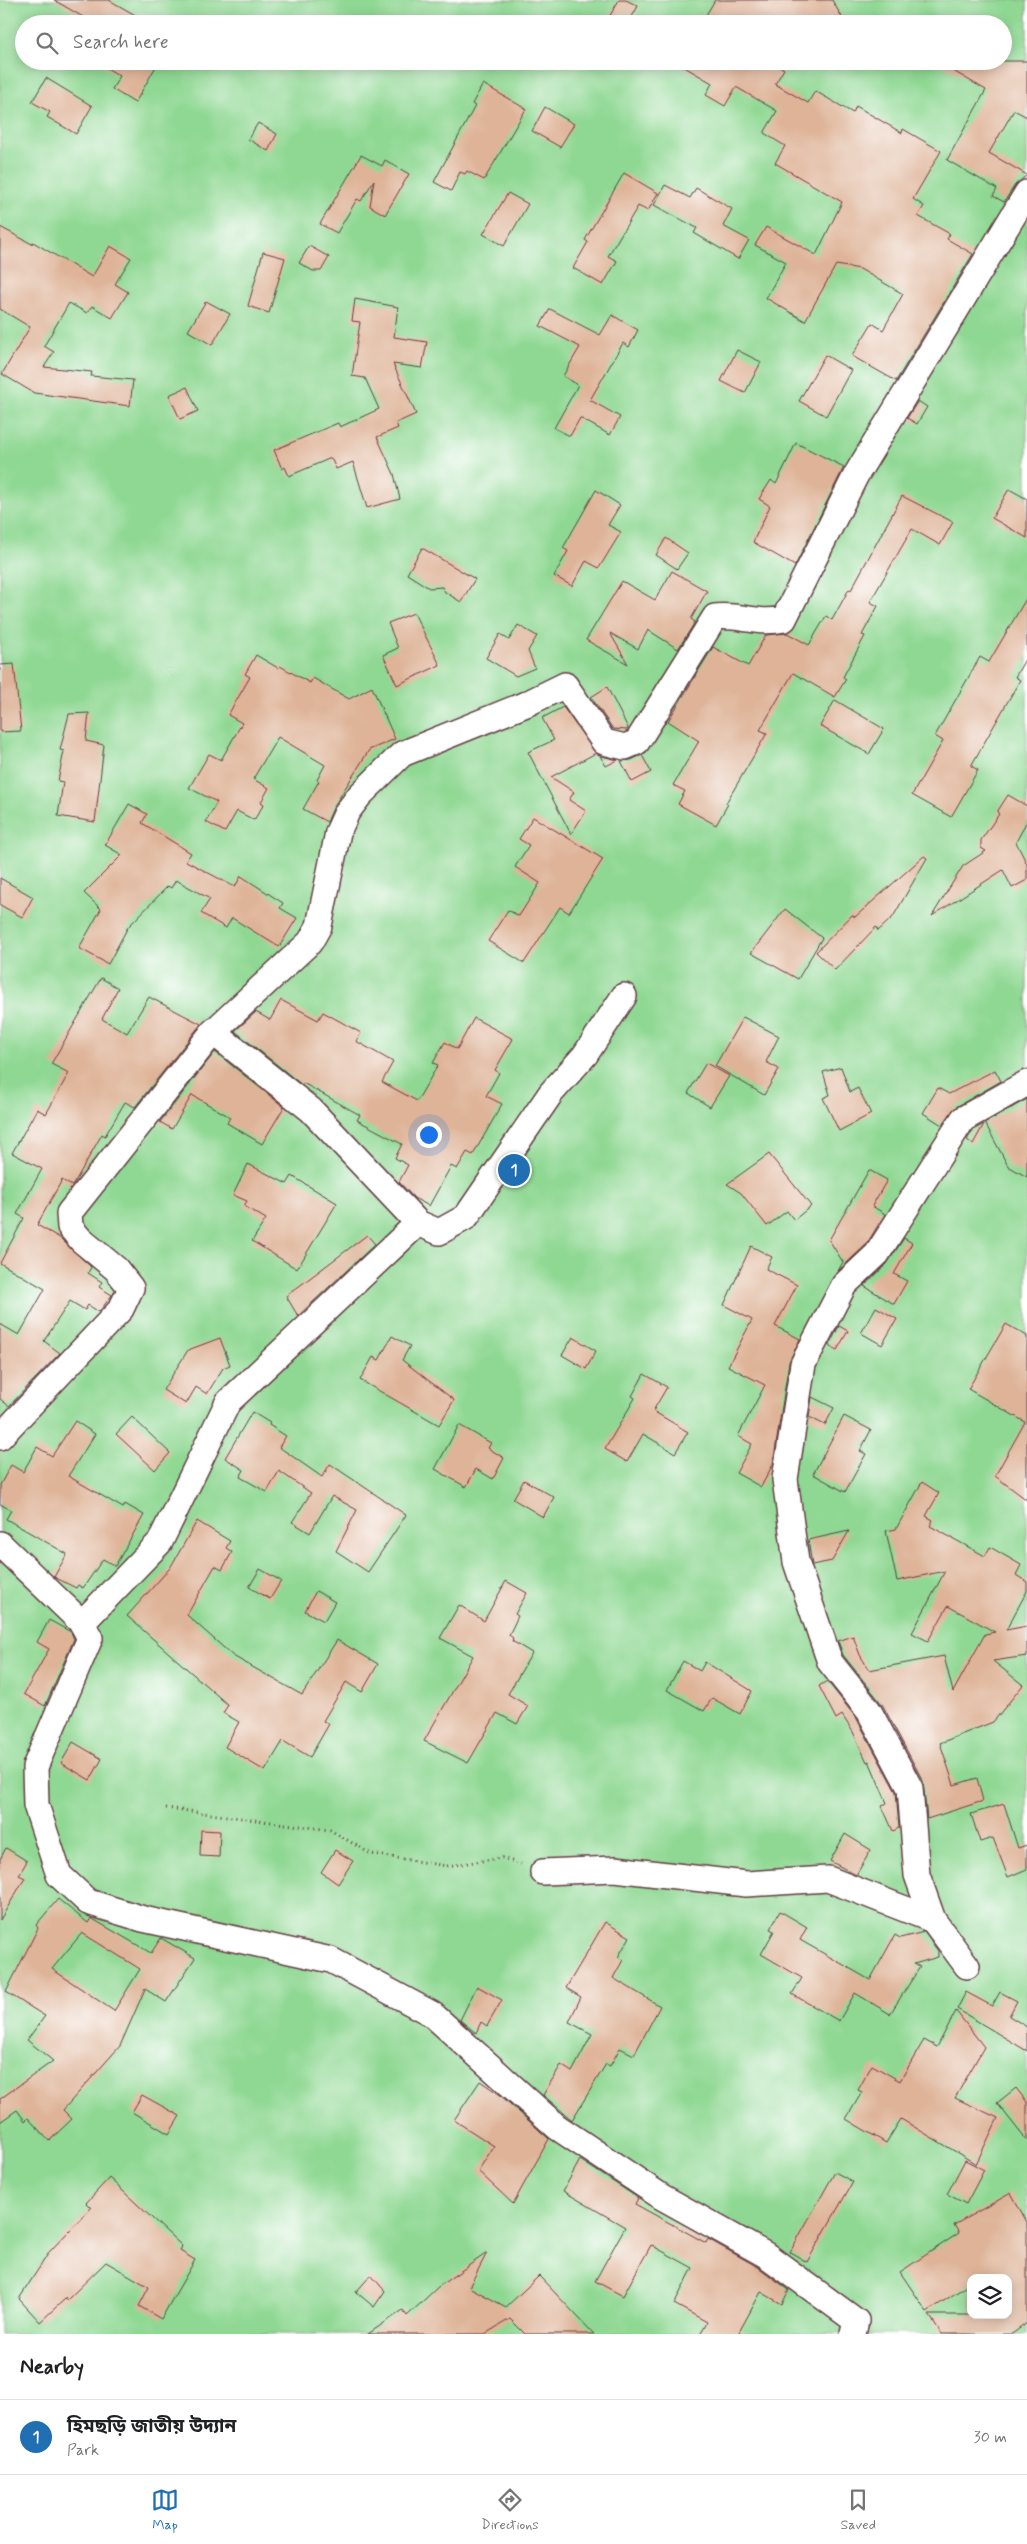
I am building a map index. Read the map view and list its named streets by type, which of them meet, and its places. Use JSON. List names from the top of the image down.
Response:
{
  "page": {
    "search": "Search here",
    "pins": "1",
    "heading": "Nearby",
    "list": [
      {
        "mark": "1",
        "name": "হিমছড়ি জাতীয় উদ্যান",
        "note": "Park",
        "value": "30 m"
      }
    ],
    "nav": ["Map", "Directions", "Saved"]
  }
}
